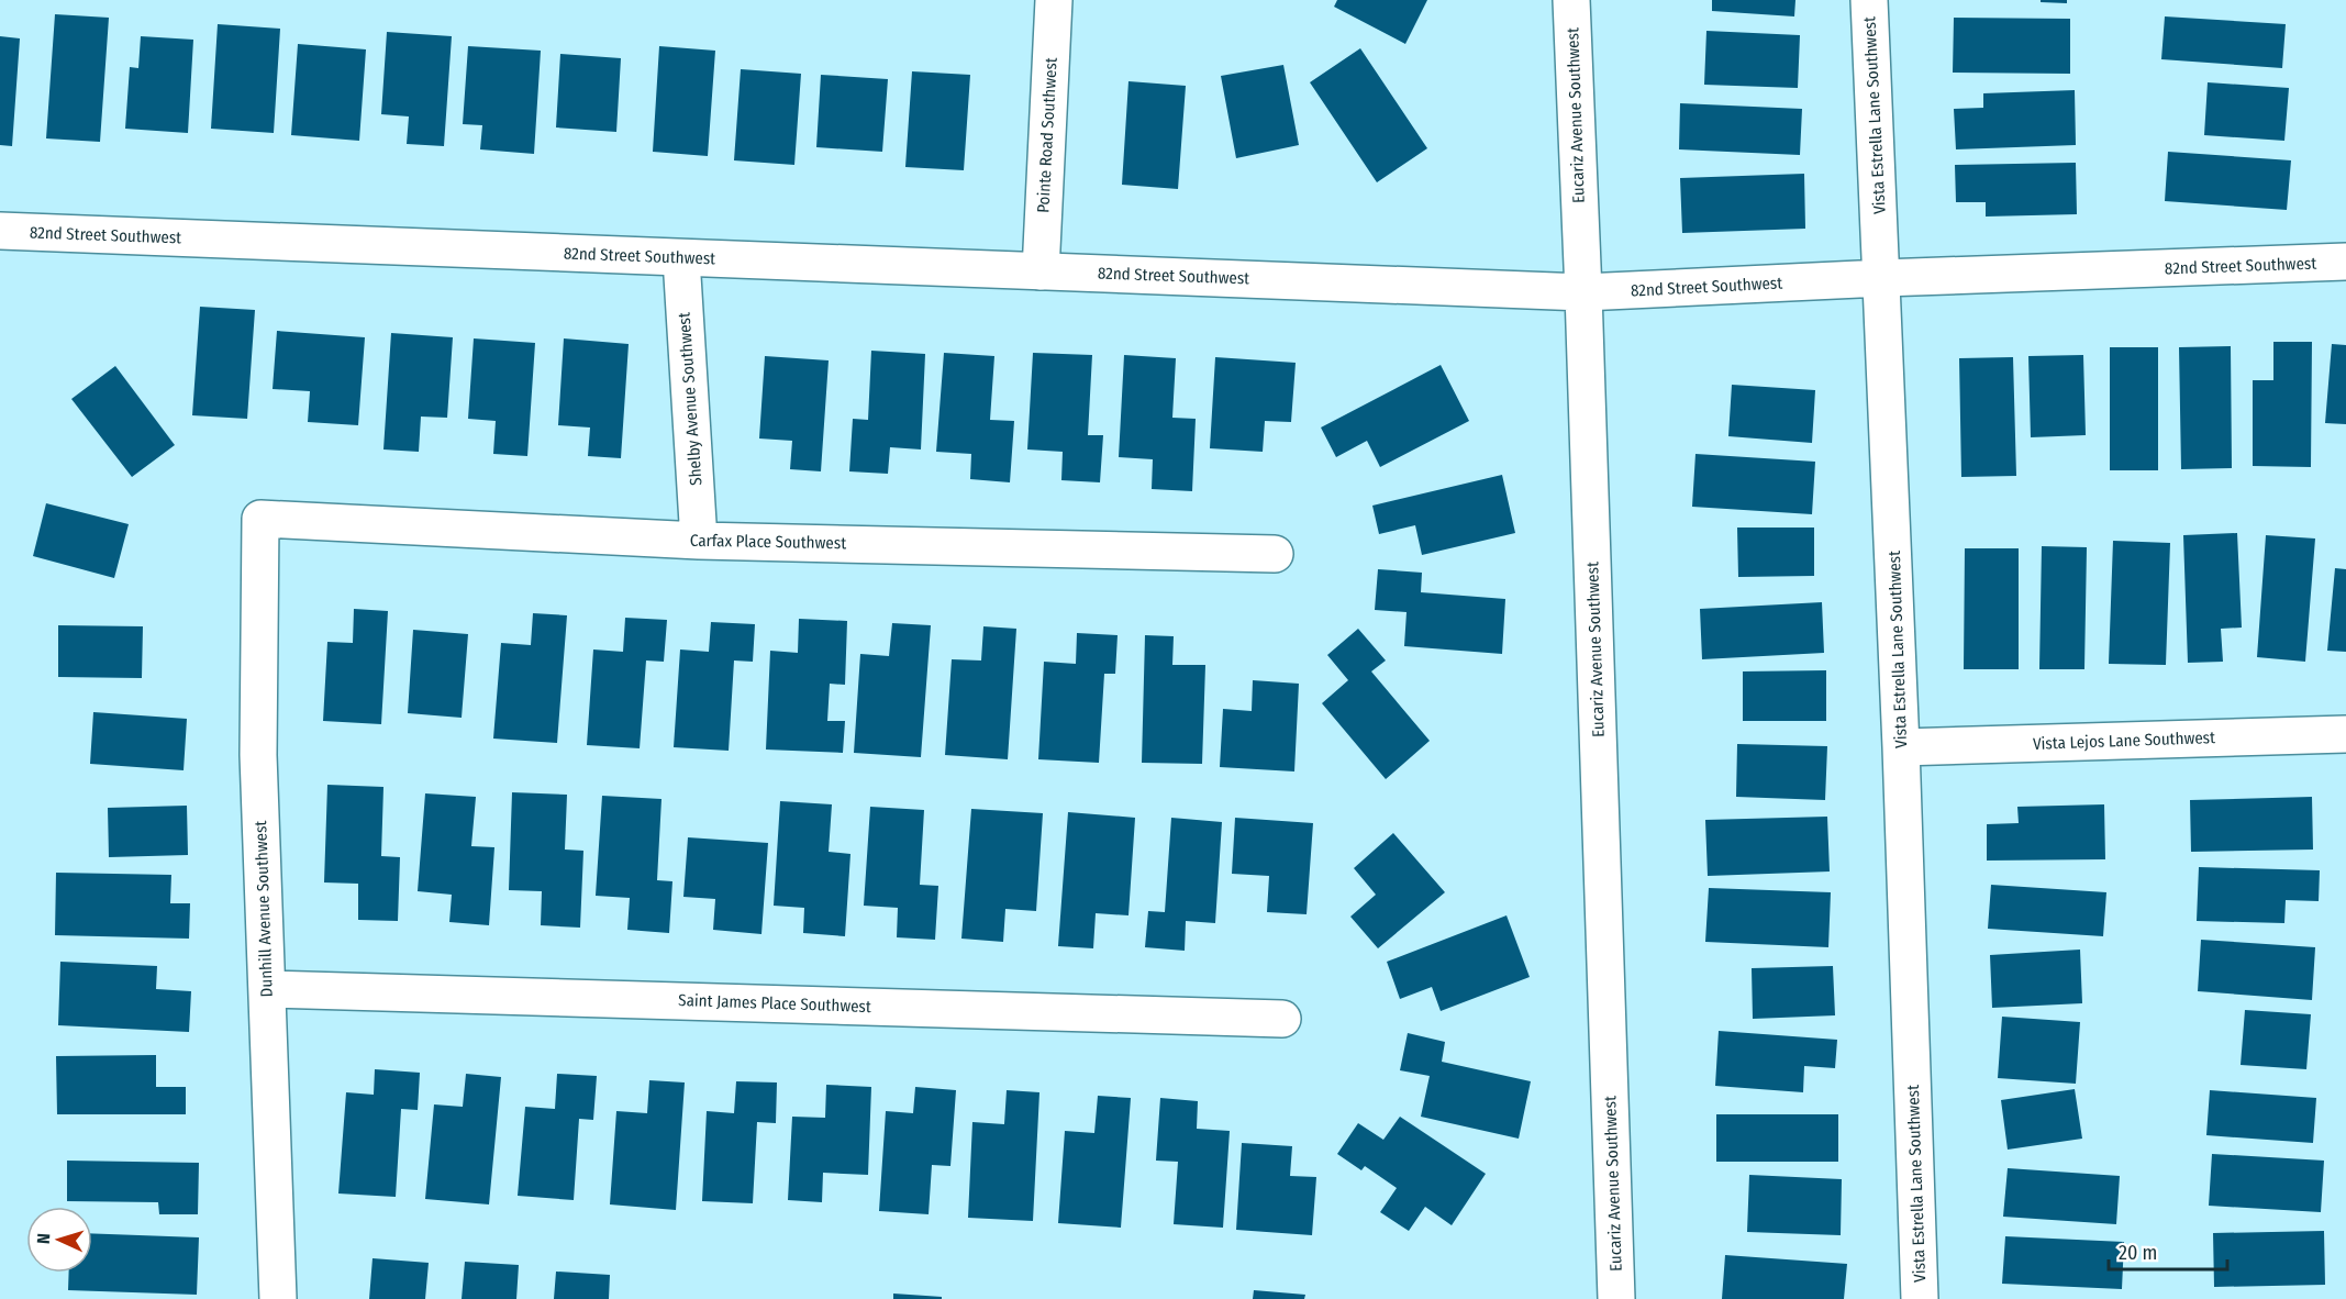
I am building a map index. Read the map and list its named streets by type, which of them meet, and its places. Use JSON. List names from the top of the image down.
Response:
{
  "streets": {
    "street": [
      "Eucariz Avenue Southwest",
      "Vista Estrella Lane Southwest",
      "Pointe Road Southwest",
      "82nd Street Southwest",
      "Shelby Avenue Southwest",
      "Carfax Place Southwest",
      "Vista Lejos Lane Southwest",
      "Dunhill Avenue Southwest",
      "Saint James Place Southwest"
    ]
  },
  "crossings": [
    ["Eucariz Avenue Southwest", "82nd Street Southwest"],
    ["Vista Estrella Lane Southwest", "82nd Street Southwest"],
    ["Vista Estrella Lane Southwest", "Vista Lejos Lane Southwest"],
    ["Pointe Road Southwest", "82nd Street Southwest"],
    ["82nd Street Southwest", "Shelby Avenue Southwest"],
    ["Shelby Avenue Southwest", "Carfax Place Southwest"],
    ["Carfax Place Southwest", "Dunhill Avenue Southwest"],
    ["Dunhill Avenue Southwest", "Saint James Place Southwest"]
  ],
  "scale_bar": "20 m",
  "north": "left"
}
